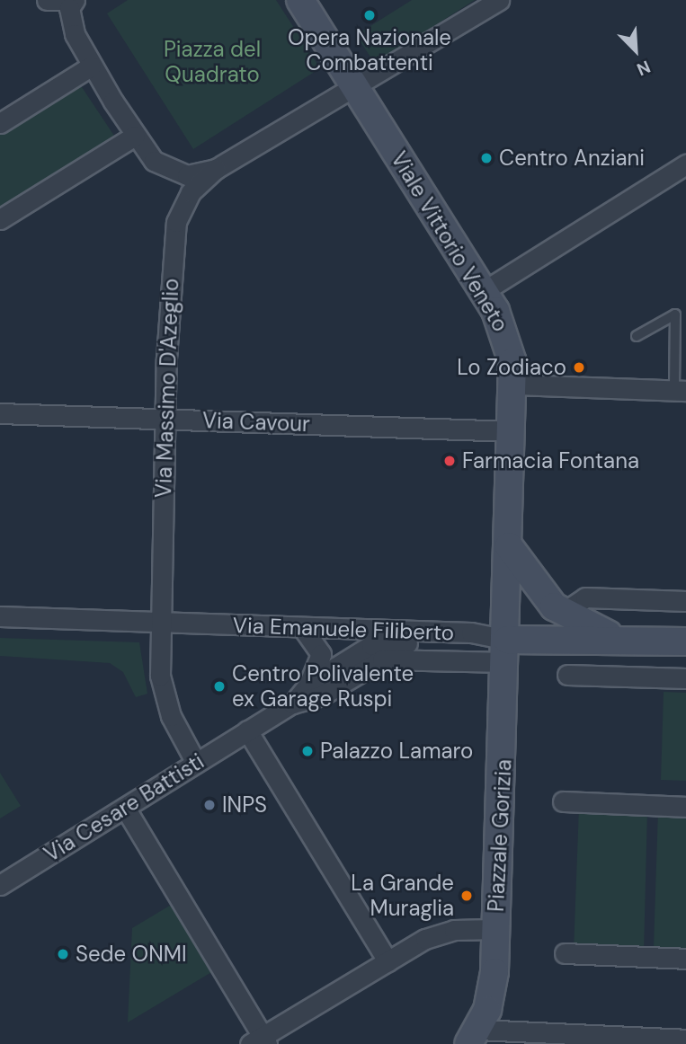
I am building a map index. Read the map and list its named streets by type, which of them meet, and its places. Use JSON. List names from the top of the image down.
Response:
{
  "streets": {
    "main road": ["Viale Vittorio Veneto", "Via Emanuele Filiberto", "Piazzale Gorizia"],
    "street": ["Via Massimo D'Azeglio", "Via Cavour", "Via Cesare Battisti"]
  },
  "crossings": [
    ["Viale Vittorio Veneto", "Via Cavour"],
    ["Viale Vittorio Veneto", "Via Emanuele Filiberto"],
    ["Viale Vittorio Veneto", "Piazzale Gorizia"],
    ["Via Massimo D'Azeglio", "Via Cavour"],
    ["Via Massimo D'Azeglio", "Via Emanuele Filiberto"],
    ["Via Massimo D'Azeglio", "Via Cesare Battisti"],
    ["Via Emanuele Filiberto", "Piazzale Gorizia"]
  ],
  "parks": ["Piazza del Quadrato"],
  "places": [
    "Opera Nazionale Combattenti",
    "Centro Anziani",
    "Lo Zodiaco",
    "Farmacia Fontana",
    "Centro Polivalente ex Garage Ruspi",
    "Palazzo Lamaro",
    "INPS",
    "La Grande Muraglia",
    "Sede ONMI"
  ],
  "north": "bottom right"
}
